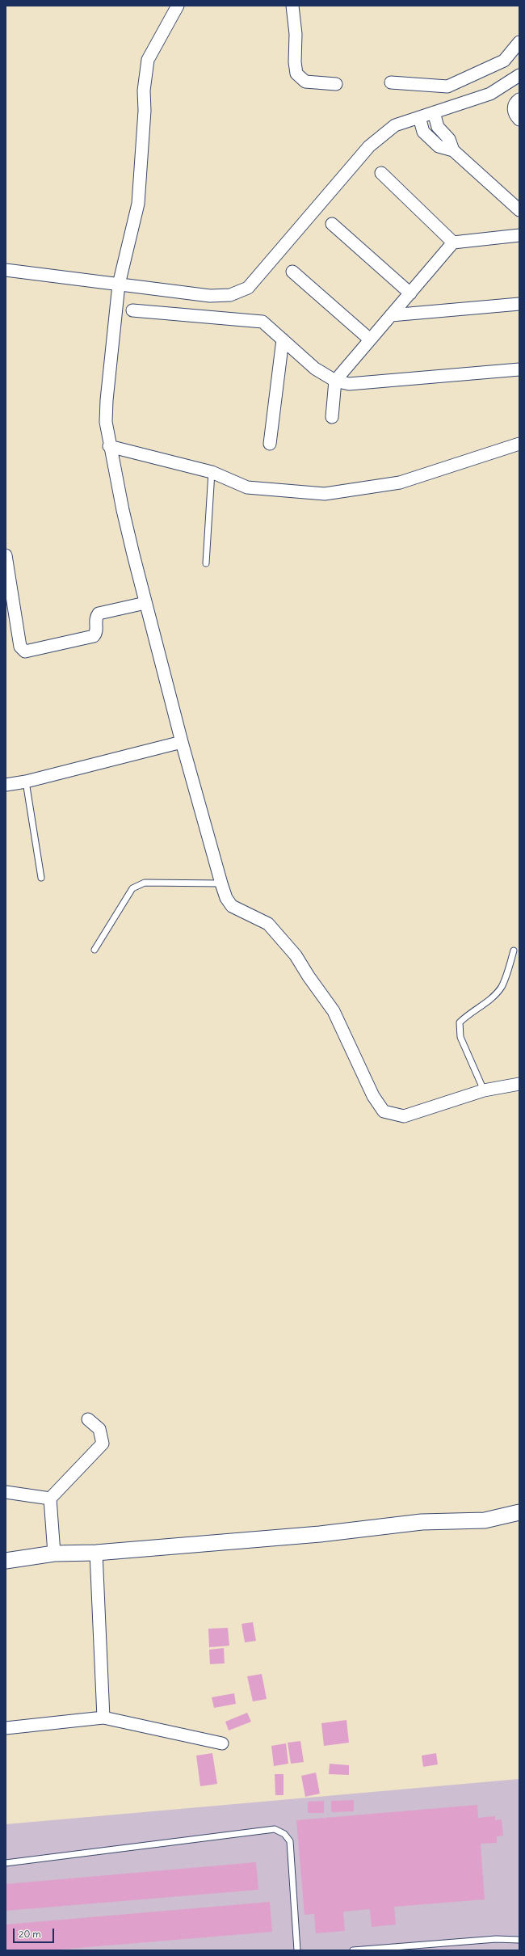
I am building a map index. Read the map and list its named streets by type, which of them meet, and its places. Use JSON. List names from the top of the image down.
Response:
{
  "scale_bar": "20 m"
}
